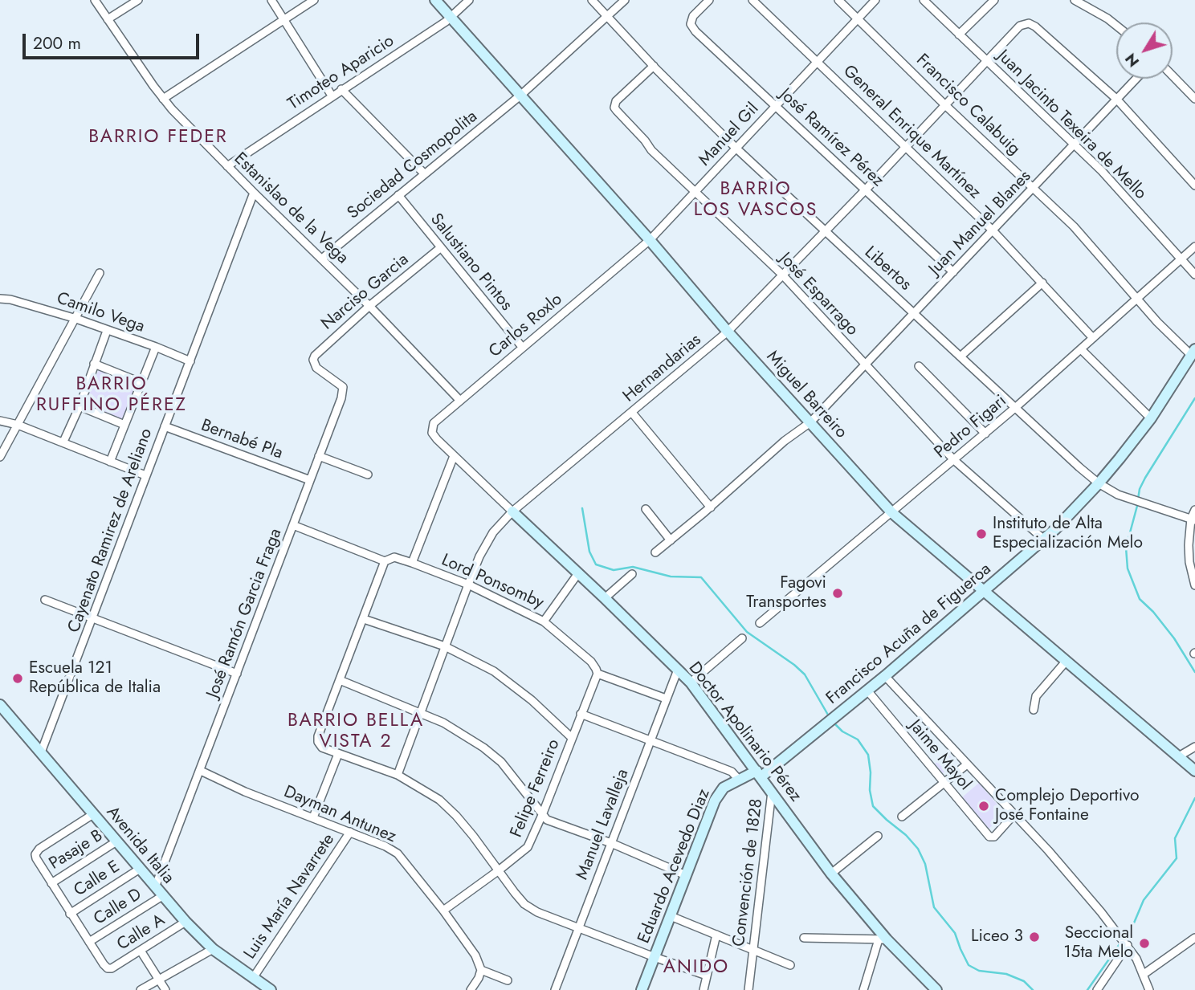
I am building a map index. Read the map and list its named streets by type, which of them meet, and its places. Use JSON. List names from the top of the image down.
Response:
{
  "streets": {
    "street": [
      "Timoteo Aparicio",
      "Francisco Calabuig",
      "Juan Jacinto Texeira de Mello",
      "General Enrique Martínez",
      "Manuel Gil",
      "José Ramírez Pérez",
      "Sociedad Cosmopolita",
      "Estanislao de la Vega",
      "Juan Manuel Blanes",
      "Salustiano Pintos",
      "Libertos",
      "Narciso Garcia",
      "José Esparrago",
      "Camilo Vega",
      "Carlos Roxlo",
      "Hernandarias",
      "Miguel Barreiro",
      "Pedro Figari",
      "Bernabé Pla",
      "Cayenato Ramirez de Areliano",
      "Lord Ponsomby",
      "José Ramón Garcia Fraga",
      "Francisco Acuña de Figueroa",
      "Doctor Apolinario Pérez",
      "Jaime Mayol",
      "Felipe Ferreiro",
      "Dayman Antunez",
      "Manuel Lavalleja",
      "Avenida Italia",
      "Pasaje B",
      "Eduardo Acevedo Diaz",
      "Convención de 1828",
      "Calle E",
      "Luis María Navarrete",
      "Calle D",
      "Calle A"
    ]
  },
  "crossings": [
    ["Timoteo Aparicio", "Estanislao de la Vega"],
    ["Timoteo Aparicio", "Miguel Barreiro"],
    ["Francisco Calabuig", "Manuel Gil"],
    ["Francisco Calabuig", "Juan Manuel Blanes"],
    ["Francisco Calabuig", "Hernandarias"],
    ["Francisco Calabuig", "Pedro Figari"],
    ["Francisco Calabuig", "Francisco Acuña de Figueroa"],
    ["Juan Jacinto Texeira de Mello", "Juan Manuel Blanes"],
    ["Juan Jacinto Texeira de Mello", "Hernandarias"],
    ["Juan Jacinto Texeira de Mello", "Pedro Figari"],
    ["General Enrique Martínez", "Manuel Gil"],
    ["General Enrique Martínez", "Juan Manuel Blanes"],
    ["General Enrique Martínez", "Hernandarias"],
    ["General Enrique Martínez", "Pedro Figari"],
    ["Manuel Gil", "José Ramírez Pérez"],
    ["Manuel Gil", "Libertos"],
    ["Manuel Gil", "José Esparrago"],
    ["Manuel Gil", "Carlos Roxlo"],
    ["Manuel Gil", "Miguel Barreiro"],
    ["José Ramírez Pérez", "Juan Manuel Blanes"],
    ["José Ramírez Pérez", "Hernandarias"],
    ["Sociedad Cosmopolita", "Estanislao de la Vega"],
    ["Sociedad Cosmopolita", "Salustiano Pintos"],
    ["Sociedad Cosmopolita", "Libertos"],
    ["Sociedad Cosmopolita", "Miguel Barreiro"],
    ["Estanislao de la Vega", "Narciso Garcia"],
    ["Estanislao de la Vega", "Carlos Roxlo"],
    ["Estanislao de la Vega", "Cayenato Ramirez de Areliano"],
    ["Juan Manuel Blanes", "Libertos"],
    ["Juan Manuel Blanes", "José Esparrago"],
    ["Juan Manuel Blanes", "Hernandarias"],
    ["Juan Manuel Blanes", "Miguel Barreiro"],
    ["Salustiano Pintos", "Narciso Garcia"],
    ["Salustiano Pintos", "Carlos Roxlo"],
    ["Libertos", "José Esparrago"],
    ["Libertos", "Hernandarias"],
    ["Libertos", "Pedro Figari"],
    ["Libertos", "Francisco Acuña de Figueroa"],
    ["Narciso Garcia", "José Ramón Garcia Fraga"],
    ["José Esparrago", "Hernandarias"],
    ["José Esparrago", "Pedro Figari"],
    ["José Esparrago", "Francisco Acuña de Figueroa"],
    ["Camilo Vega", "Cayenato Ramirez de Areliano"],
    ["Carlos Roxlo", "Miguel Barreiro"],
    ["Carlos Roxlo", "Doctor Apolinario Pérez"],
    ["Hernandarias", "Miguel Barreiro"],
    ["Hernandarias", "Lord Ponsomby"],
    ["Hernandarias", "Doctor Apolinario Pérez"],
    ["Miguel Barreiro", "Pedro Figari"],
    ["Miguel Barreiro", "Francisco Acuña de Figueroa"],
    ["Bernabé Pla", "Cayenato Ramirez de Areliano"],
    ["Bernabé Pla", "José Ramón Garcia Fraga"],
    ["Cayenato Ramirez de Areliano", "Avenida Italia"],
    ["Lord Ponsomby", "José Ramón Garcia Fraga"],
    ["Lord Ponsomby", "Felipe Ferreiro"],
    ["José Ramón Garcia Fraga", "Dayman Antunez"],
    ["José Ramón Garcia Fraga", "Avenida Italia"],
    ["Francisco Acuña de Figueroa", "Doctor Apolinario Pérez"],
    ["Francisco Acuña de Figueroa", "Jaime Mayol"],
    ["Francisco Acuña de Figueroa", "Eduardo Acevedo Diaz"],
    ["Doctor Apolinario Pérez", "Manuel Lavalleja"],
    ["Doctor Apolinario Pérez", "Eduardo Acevedo Diaz"],
    ["Doctor Apolinario Pérez", "Convención de 1828"],
    ["Felipe Ferreiro", "Dayman Antunez"],
    ["Dayman Antunez", "Luis María Navarrete"],
    ["Avenida Italia", "Pasaje B"],
    ["Avenida Italia", "Calle E"],
    ["Avenida Italia", "Luis María Navarrete"],
    ["Avenida Italia", "Calle D"],
    ["Avenida Italia", "Calle A"],
    ["Calle D", "Calle A"]
  ],
  "districts": [
    "BARRIO FEDER",
    "BARRIO LOS VASCOS",
    "BARRIO RUFFINO PÉREZ",
    "BARRIO BELLA VISTA 2",
    "ANIDO"
  ],
  "places": [
    "Instituto de Alta Especialización Melo",
    "Fagovi Transportes",
    "Escuela 121 República de Italia",
    "Complejo Deportivo José Fontaine",
    "Liceo 3",
    "Seccional 15ta Melo"
  ],
  "scale_bar": "200 m",
  "north": "bottom left"
}
